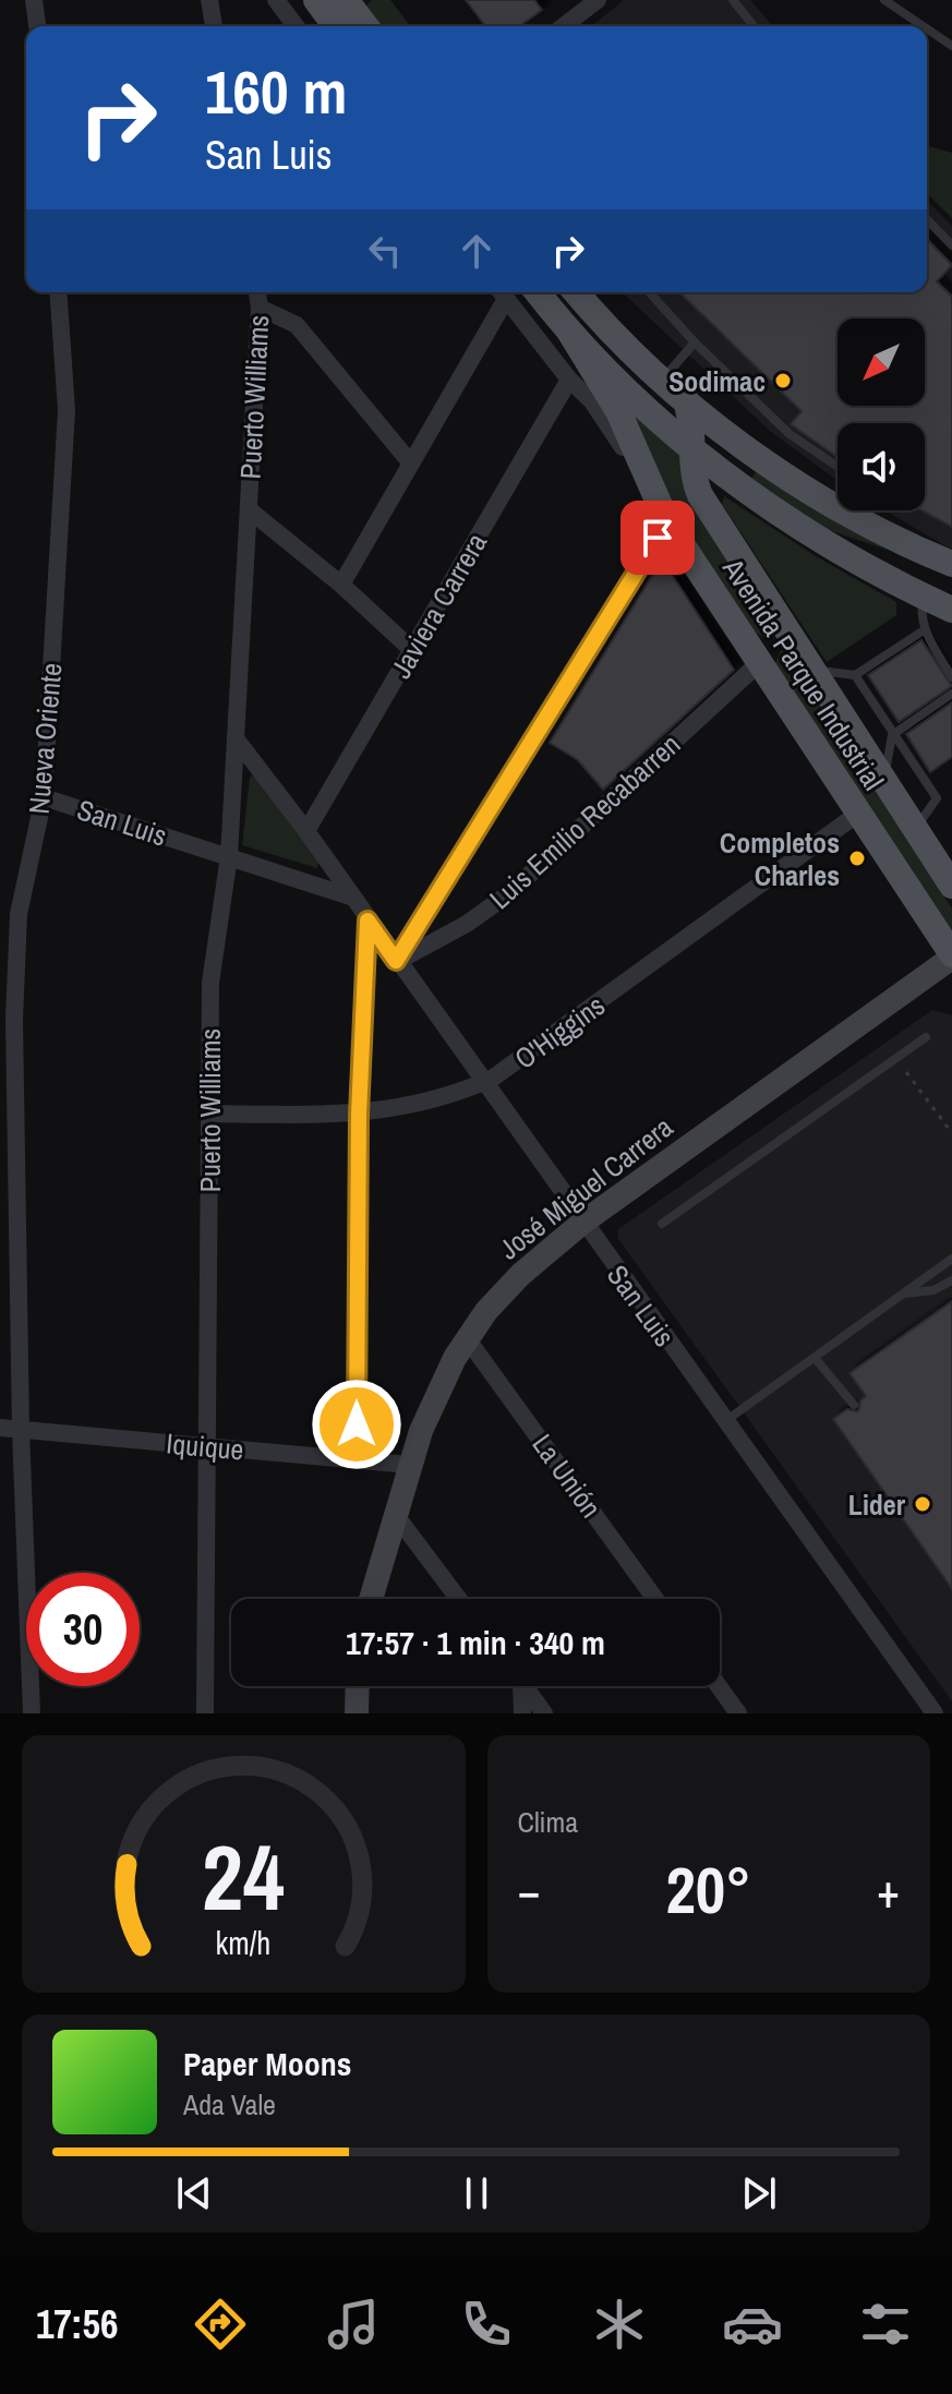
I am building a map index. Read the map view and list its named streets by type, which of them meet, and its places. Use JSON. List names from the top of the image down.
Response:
{
  "streets": {
    "main road": ["Avenida Parque Industrial"],
    "street": [
      "Puerto Williams",
      "Javiera Carrera",
      "Nueva Oriente",
      "Luis Emilio Recabarren",
      "San Luis",
      "O'Higgins",
      "José Miguel Carrera",
      "Iquique",
      "La Unión"
    ]
  },
  "crossings": [
    ["Puerto Williams", "Javiera Carrera"],
    ["Puerto Williams", "San Luis"],
    ["Puerto Williams", "O'Higgins"],
    ["Puerto Williams", "Iquique"],
    ["Javiera Carrera", "San Luis"],
    ["Avenida Parque Industrial", "Luis Emilio Recabarren"],
    ["Avenida Parque Industrial", "O'Higgins"],
    ["Avenida Parque Industrial", "José Miguel Carrera"],
    ["Nueva Oriente", "San Luis"],
    ["Nueva Oriente", "Iquique"],
    ["Luis Emilio Recabarren", "San Luis"],
    ["San Luis", "O'Higgins"],
    ["San Luis", "José Miguel Carrera"],
    ["José Miguel Carrera", "Iquique"],
    ["José Miguel Carrera", "La Unión"]
  ],
  "places": ["Sodimac", "Completos Charles", "Lider"],
  "north": "bottom left",
  "page": {
    "turn": ["160 m", "San Luis"],
    "limit": "30",
    "trip": "17:57 · 1 min · 340 m",
    "tile": "Clima",
    "heat": ["−", "20°", "+"],
    "song": ["Paper Moons", "Ada Vale"],
    "tabs": "17:56",
    "gauge": ["24", "km/h"]
  }
}
